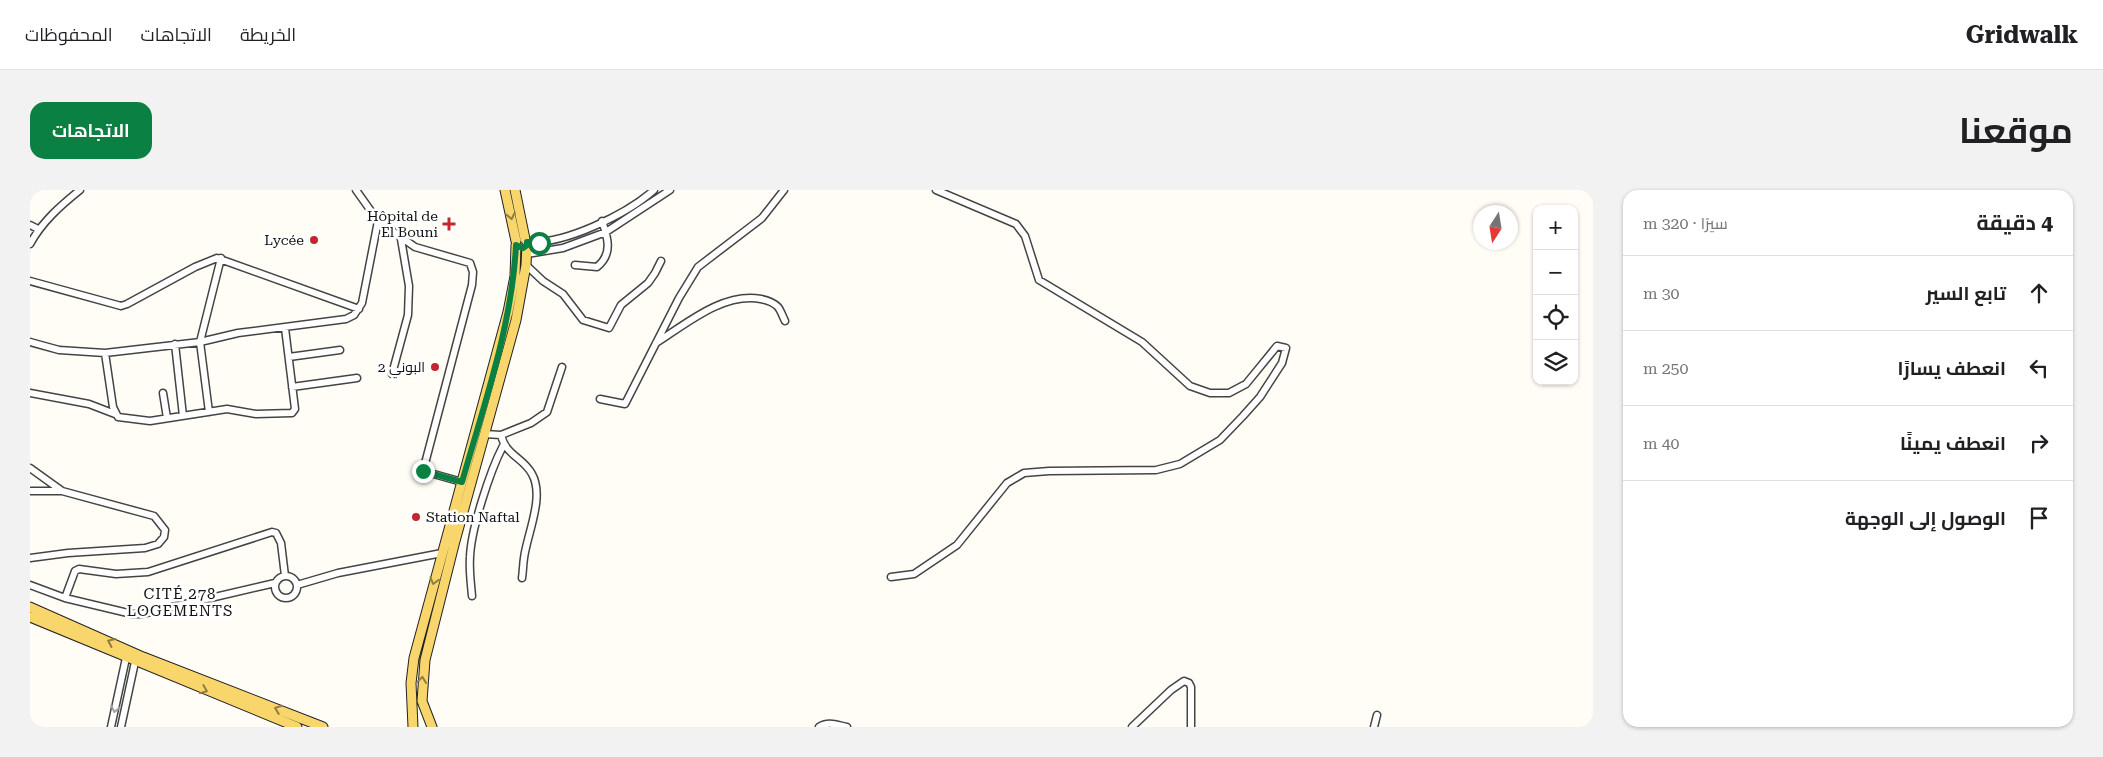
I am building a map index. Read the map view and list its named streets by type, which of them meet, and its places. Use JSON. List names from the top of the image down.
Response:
{
  "districts": ["CITÉ 278 LOGEMENTS"],
  "places": {
    "health": ["Hôpital de El Bouni"],
    "other": ["Lycée", "البوني 2", "Station Naftal"]
  },
  "north": "bottom",
  "page": {
    "header": "Gridwalk",
    "nav": ["الخريطة", "الاتجاهات", "المحفوظات"],
    "title": "موقعنا",
    "buttons": "الاتجاهات",
    "heading": ["4 دقيقة", "سيرًا · 320 m"],
    "map_buttons": ["+", "−"],
    "list": [
      ["تابع السير", "30 m"],
      ["انعطف يسارًا", "250 m"],
      ["انعطف يمينًا", "40 m"],
      "الوصول إلى الوجهة"
    ]
  }
}
